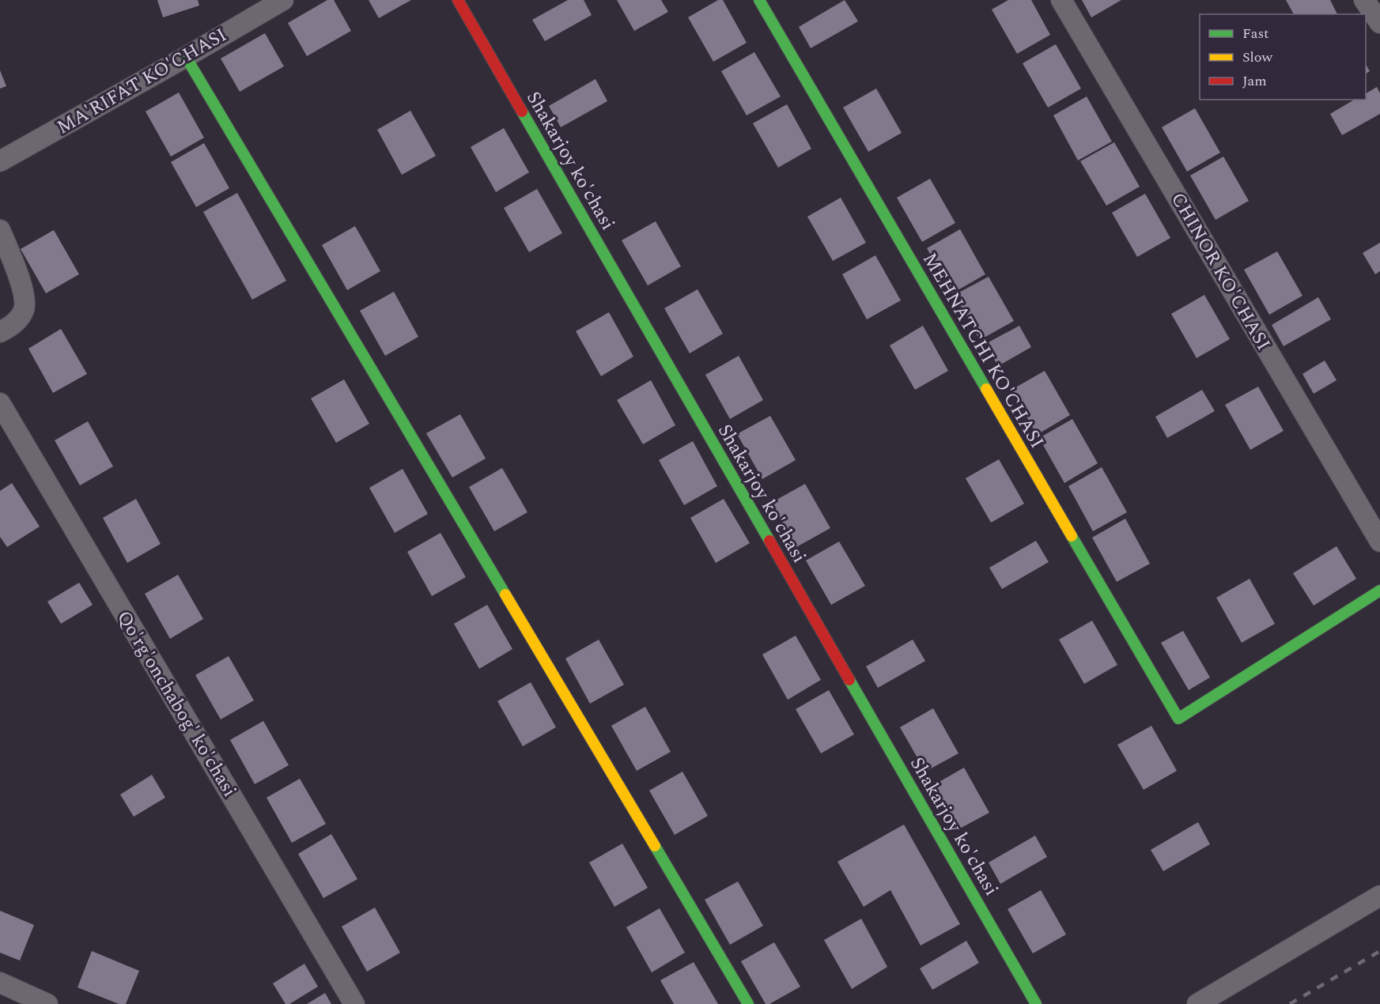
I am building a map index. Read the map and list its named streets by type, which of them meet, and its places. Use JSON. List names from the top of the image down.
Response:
{
  "streets": {
    "street": [
      "MA'RIFAT KO'CHASI",
      "Shakarjoy ko'chasi",
      "CHINOR KO'CHASI",
      "MEHNATCHI KO'CHASI",
      "Qo'rg'onchabog' ko'chasi"
    ]
  },
  "legend": ["Fast", "Slow", "Jam"]
}
